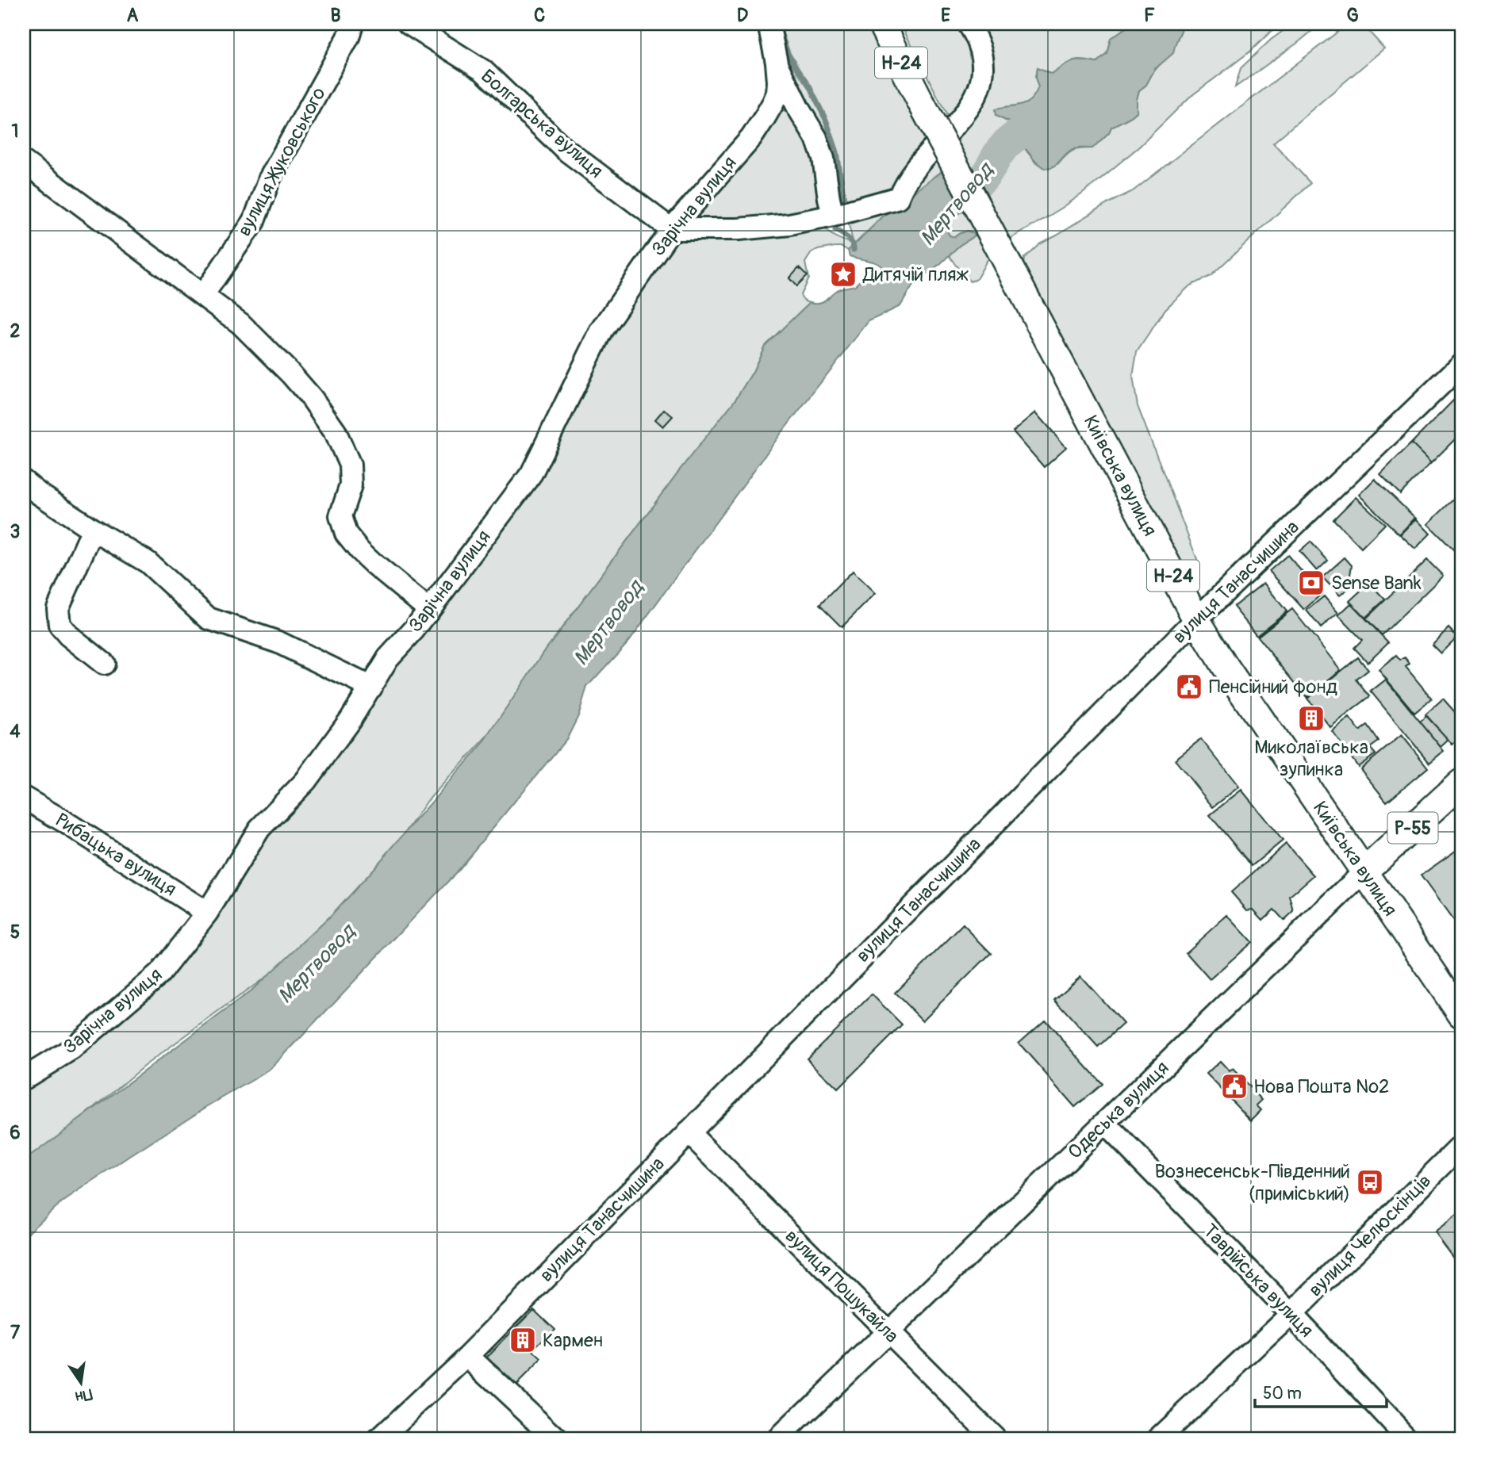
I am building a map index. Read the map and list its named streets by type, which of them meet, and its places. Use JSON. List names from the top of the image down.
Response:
{
  "streets": {
    "main road": [
      "Н-24",
      "Київська вулиця",
      "Р-55",
      "Одеська вулиця"
    ],
    "street": [
      "Болгарська вулиця",
      "вулиця Жуковського",
      "Зарічна вулиця",
      "вулиця Танасчишина",
      "Рибацька вулиця",
      "вулиця Челюскінців",
      "Таврійська вулиця",
      "вулиця Пошукайла"
    ]
  },
  "crossings": [
    ["Болгарська вулиця", "Зарічна вулиця"],
    ["Зарічна вулиця", "Рибацька вулиця"],
    ["Київська вулиця", "вулиця Танасчишина"],
    ["Київська вулиця", "Одеська вулиця"],
    ["вулиця Танасчишина", "вулиця Пошукайла"],
    ["Одеська вулиця", "Таврійська вулиця"],
    ["Одеська вулиця", "вулиця Пошукайла"],
    ["вулиця Челюскінців", "Таврійська вулиця"]
  ],
  "water": ["Мертвовод"],
  "places": {
    "place": ["Дитячій пляж"],
    "bank": ["Sense Bank"],
    "public building": ["Пенсійний фонд", "Нова Пошта №2"],
    "building": ["Миколаївська зупинка", "Кармен"],
    "bus stop": ["Вознесенськ-Південний (приміський)"]
  },
  "scale_bar": "50 m",
  "north": "bottom",
  "grid": {
    "columns": [
      "A",
      "B",
      "C",
      "D",
      "E",
      "F",
      "G"
    ],
    "rows": [
      "1",
      "2",
      "3",
      "4",
      "5",
      "6",
      "7"
    ]
  }
}
